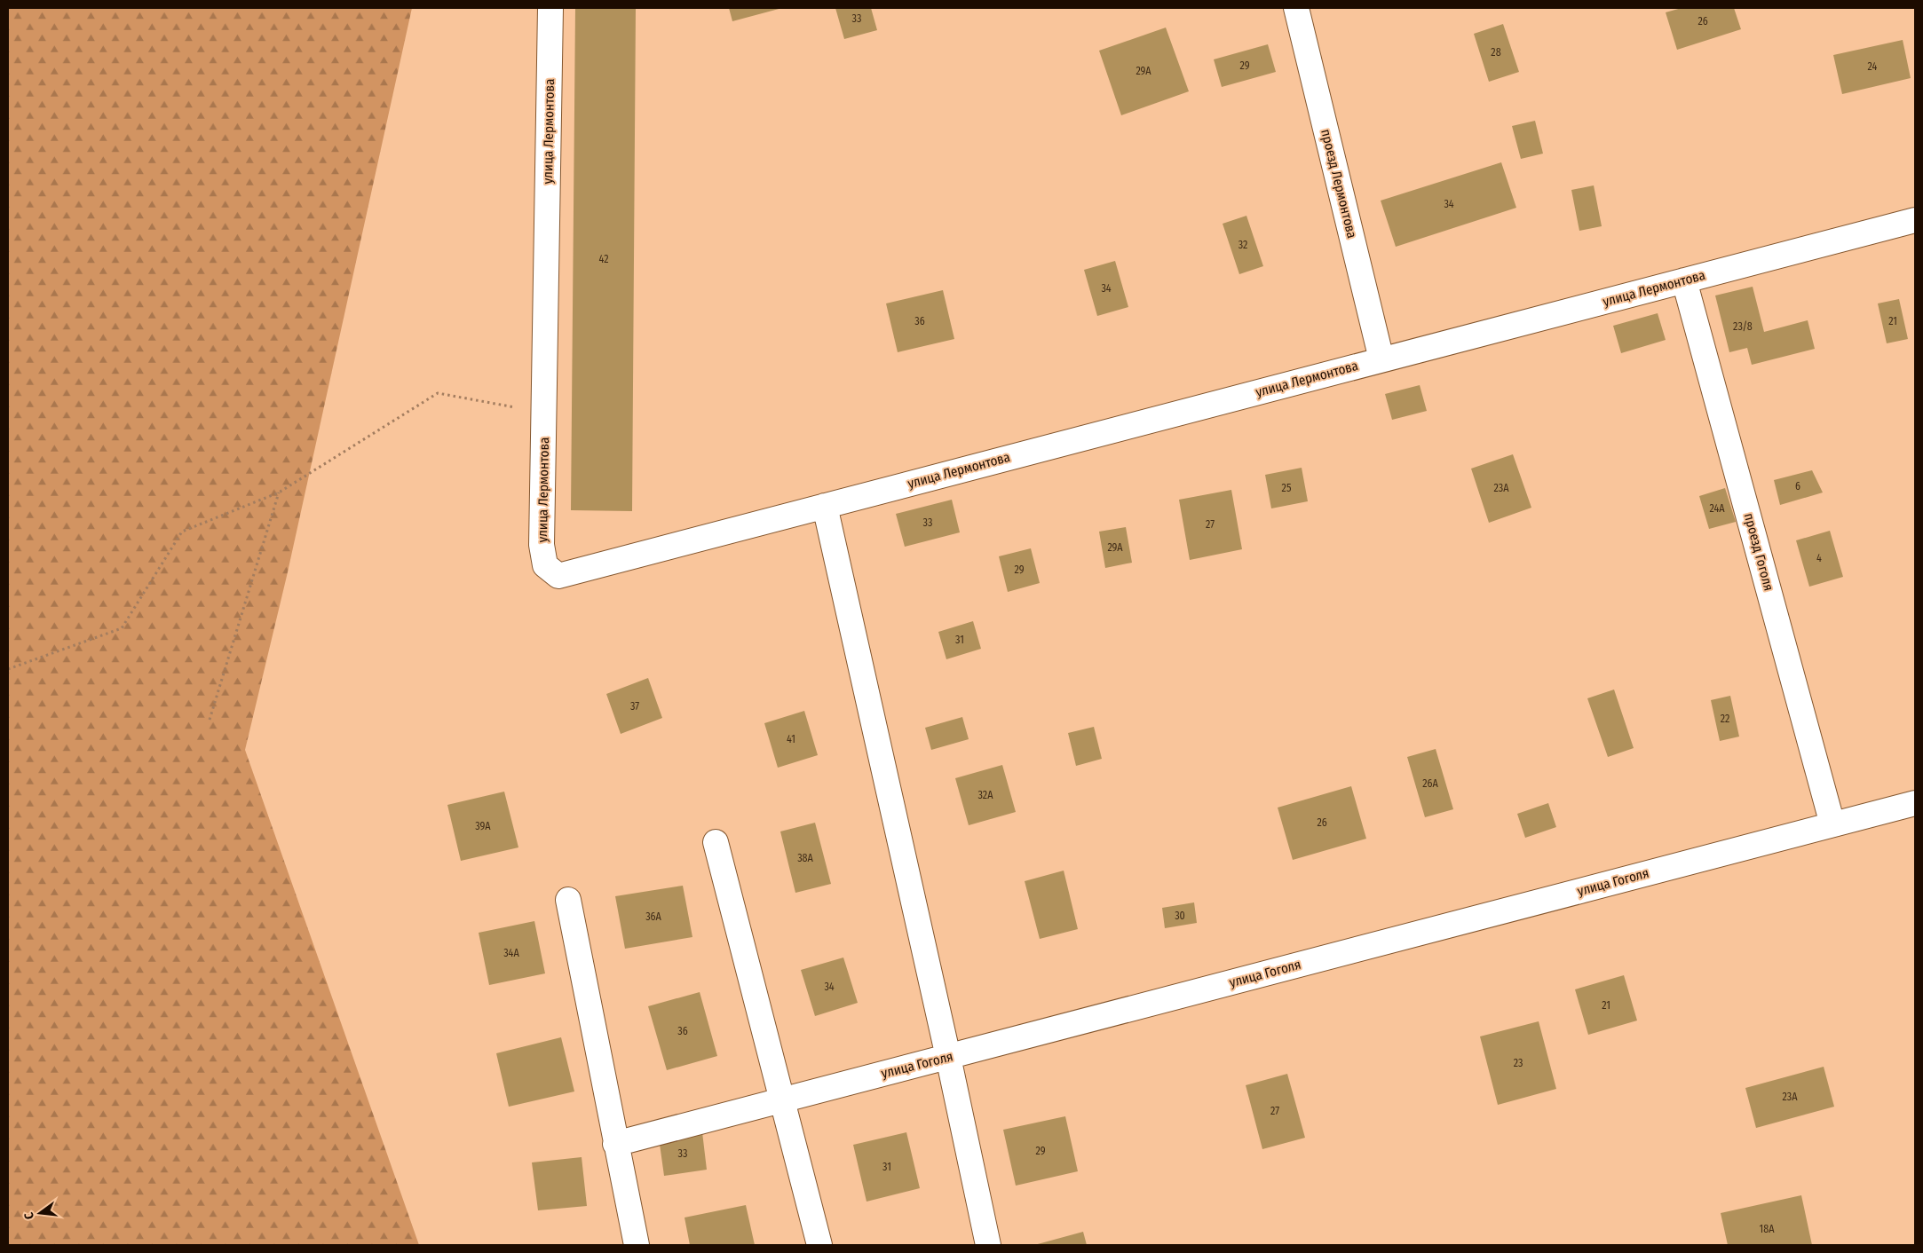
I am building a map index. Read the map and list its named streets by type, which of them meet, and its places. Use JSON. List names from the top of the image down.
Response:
{
  "streets": {
    "street": [
      "улица Лермонтова",
      "проезд Лермонтова",
      "проезд Гоголя",
      "улица Гоголя"
    ]
  },
  "crossings": [
    ["улица Лермонтова", "проезд Лермонтова"],
    ["улица Лермонтова", "проезд Гоголя"],
    ["проезд Гоголя", "улица Гоголя"]
  ],
  "house_numbers": [
    "33",
    "26",
    "28",
    "29",
    "24",
    "29А",
    "34",
    "32",
    "42",
    "34",
    "36",
    "21",
    "23/8",
    "6",
    "25",
    "23А",
    "24А",
    "33",
    "27",
    "29А",
    "4",
    "29",
    "31",
    "37",
    "22",
    "41",
    "26А",
    "32А",
    "26",
    "39А",
    "38А",
    "30",
    "36А",
    "34А",
    "34",
    "21",
    "36",
    "23",
    "23А",
    "27",
    "29",
    "33",
    "31",
    "18А"
  ],
  "north": "left"
}
